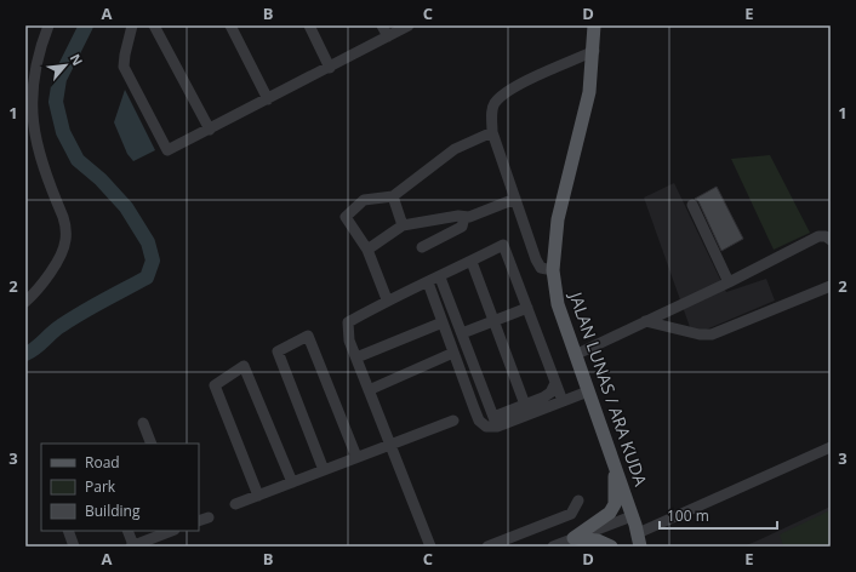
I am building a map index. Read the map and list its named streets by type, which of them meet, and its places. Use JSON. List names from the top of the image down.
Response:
{
  "streets": {
    "main road": ["JALAN LUNAS / ARA KUDA"]
  },
  "legend": ["Road", "Park", "Building"],
  "scale_bar": "100 m",
  "north": "top right",
  "grid": {
    "columns": [
      "A",
      "B",
      "C",
      "D",
      "E"
    ],
    "rows": ["1", "2", "3"]
  }
}
